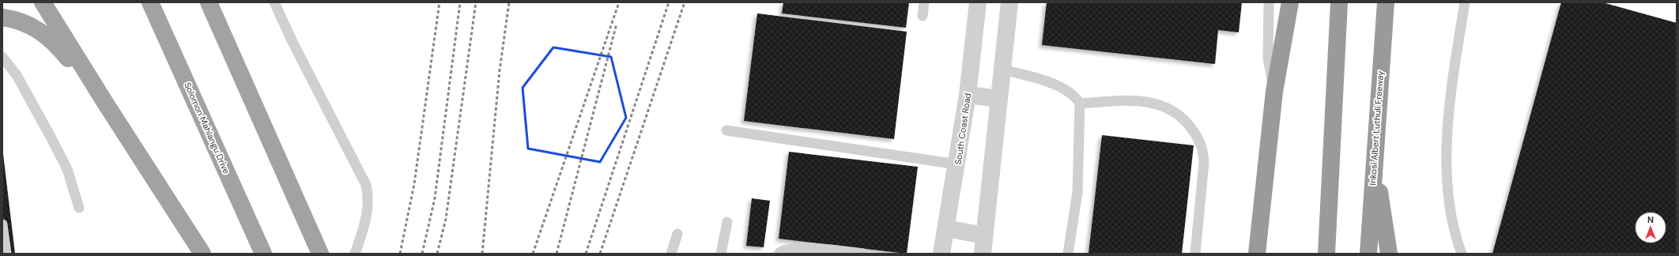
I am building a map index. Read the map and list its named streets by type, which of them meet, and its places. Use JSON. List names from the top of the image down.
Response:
{
  "streets": {
    "highway": ["Solomon Mahlangu Drive", "Inkosi Albert Luthuli Freeway"],
    "street": ["South Coast Road"]
  },
  "north": "top"
}
